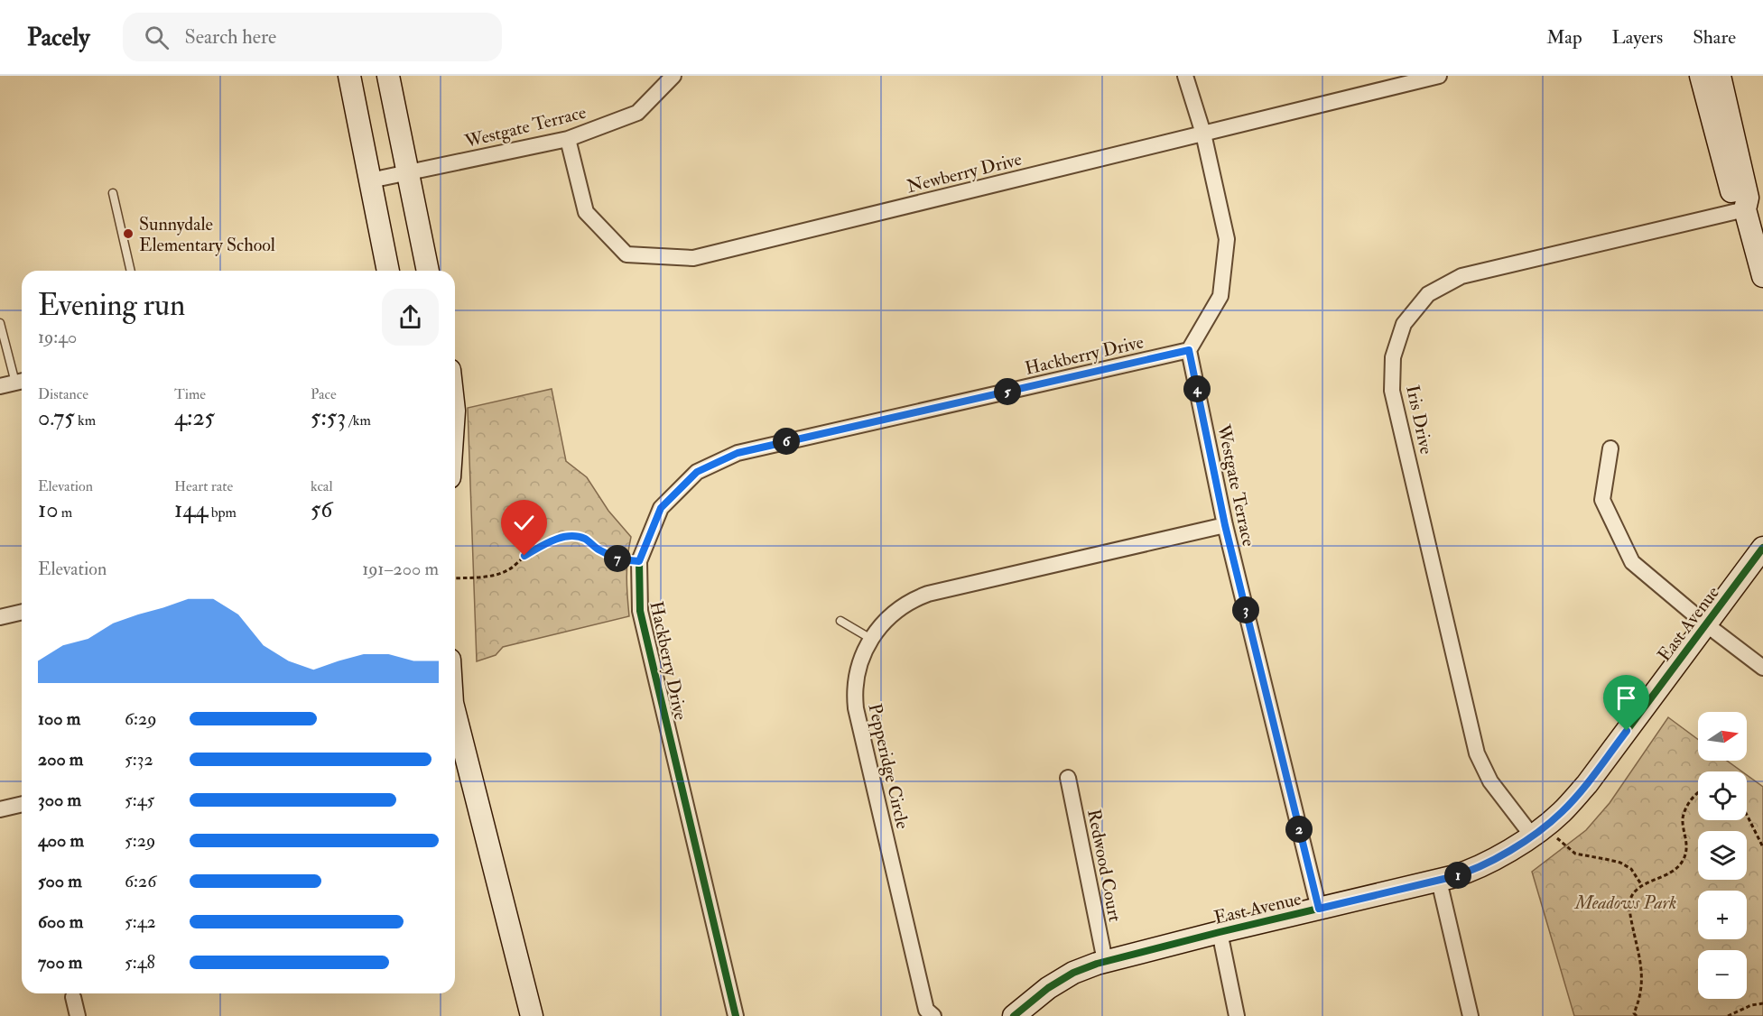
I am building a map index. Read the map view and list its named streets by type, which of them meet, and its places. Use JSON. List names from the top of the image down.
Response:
{
  "streets": {
    "street": [
      "Westgate Terrace",
      "Newberry Drive",
      "Hackberry Drive",
      "Iris Drive",
      "East Avenue",
      "Pepperidge Circle",
      "Redwood Court"
    ]
  },
  "crossings": [
    ["Westgate Terrace", "Newberry Drive"],
    ["Westgate Terrace", "Hackberry Drive"],
    ["Westgate Terrace", "East Avenue"],
    ["Westgate Terrace", "Pepperidge Circle"],
    ["Iris Drive", "East Avenue"],
    ["East Avenue", "Redwood Court"]
  ],
  "parks": ["Meadows Park"],
  "places": ["Sunnydale Elementary School"],
  "north": "right",
  "page": {
    "header": "Pacely",
    "search": "Search here",
    "nav": ["Map", "Layers", "Share"],
    "heading": ["Evening run", "19:40"],
    "stats": [
      ["Distance", "0.75 km"],
      ["Time", "4:25"],
      ["Pace", "5:53 /km"],
      ["Elevation", "10 m"],
      ["Heart rate", "144 bpm"],
      ["kcal", "56"]
    ],
    "pins": [
      "4",
      "5",
      "6",
      "7",
      "3",
      "2",
      "1"
    ],
    "chart": ["Elevation", "191–200 m"],
    "list": [
      {
        "name": "100 m",
        "note": "6:29"
      },
      {
        "name": "200 m",
        "note": "5:32"
      },
      {
        "name": "300 m",
        "note": "5:45"
      },
      {
        "name": "400 m",
        "note": "5:29"
      },
      {
        "name": "500 m",
        "note": "6:26"
      },
      {
        "name": "600 m",
        "note": "5:42"
      },
      {
        "name": "700 m",
        "note": "5:48"
      }
    ],
    "map_buttons": ["+", "−"]
  }
}
